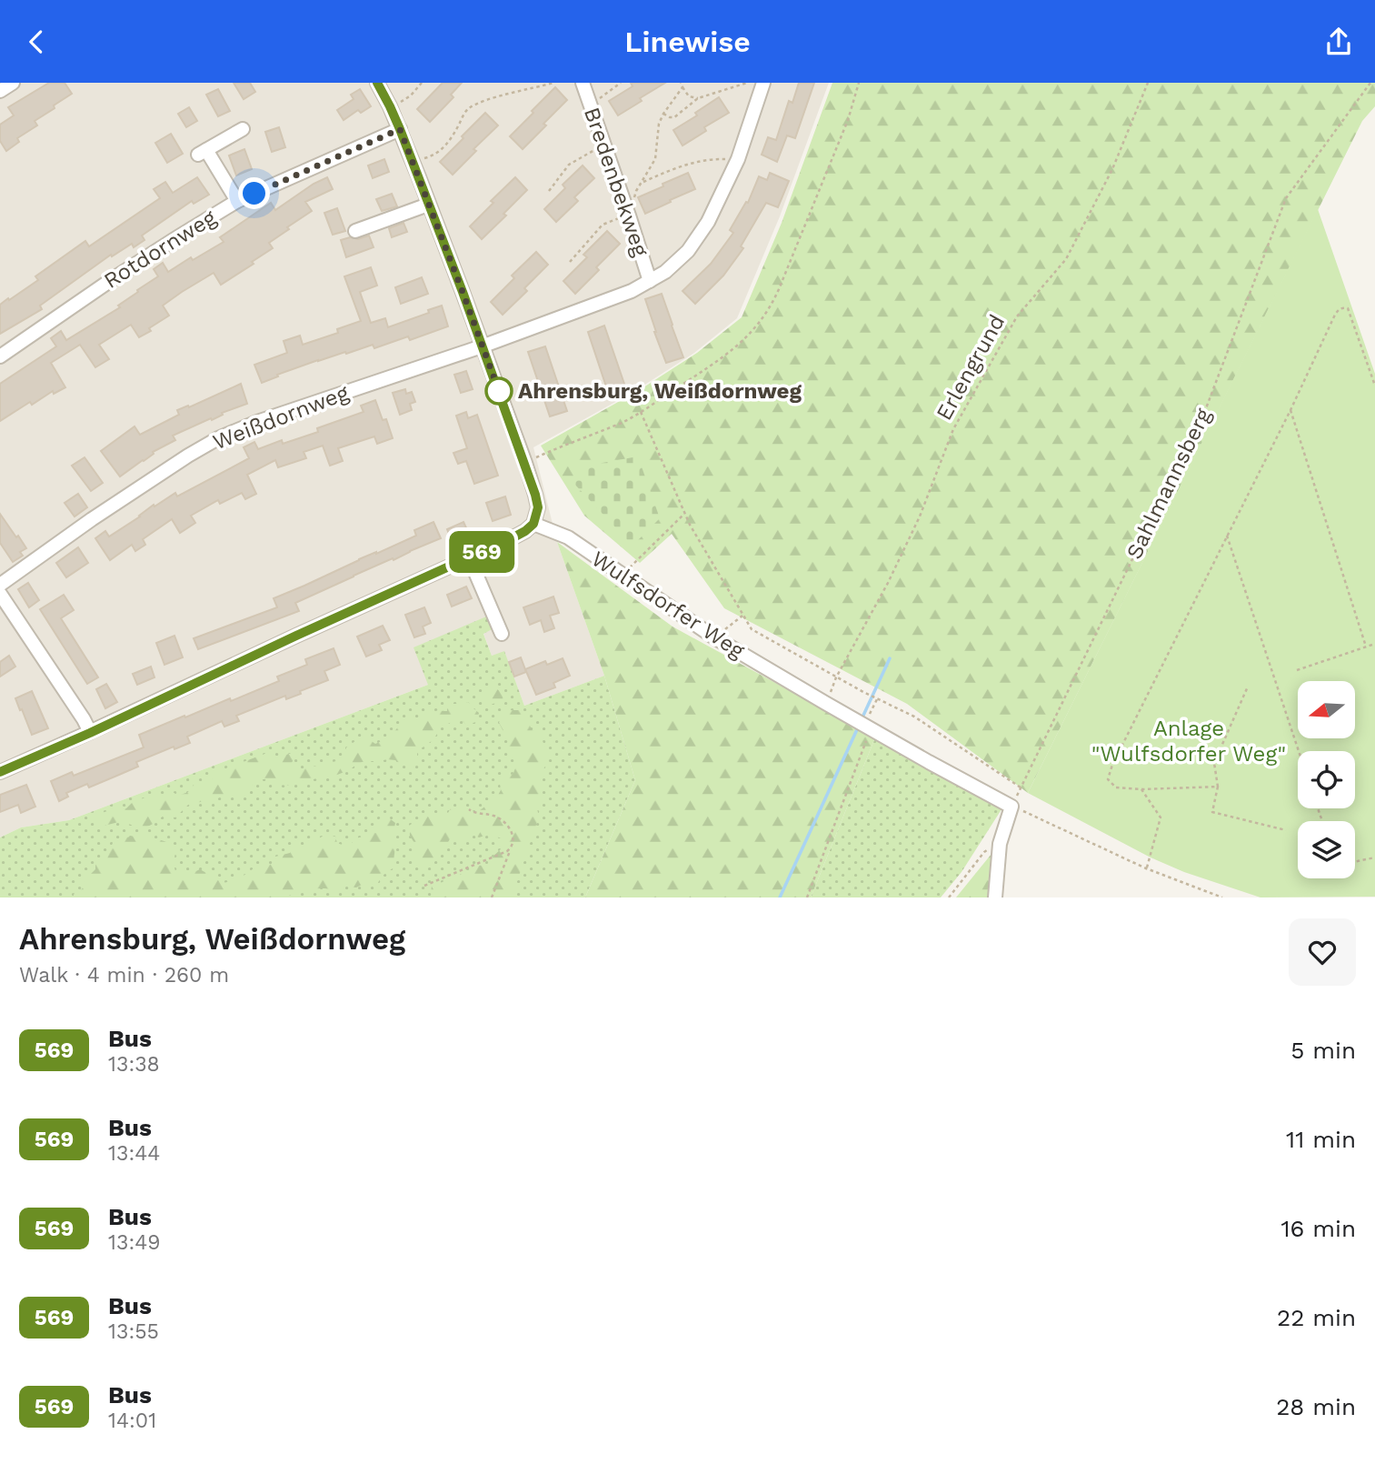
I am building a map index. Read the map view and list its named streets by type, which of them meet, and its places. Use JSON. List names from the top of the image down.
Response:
{
  "streets": {
    "street": [
      "Bredenbekweg",
      "Rotdornweg",
      "Weißdornweg",
      "Wulfsdorfer Weg"
    ],
    "path": ["Erlengrund", "Sahlmannsberg"]
  },
  "crossings": [
    ["Bredenbekweg", "Weißdornweg"],
    ["Erlengrund", "Wulfsdorfer Weg"],
    ["Sahlmannsberg", "Wulfsdorfer Weg"]
  ],
  "parks": ["Anlage \"Wulfsdorfer Weg\""],
  "places": ["Ahrensburg, Weißdornweg"],
  "lines": ["bus line 569"],
  "north": "left",
  "page": {
    "header": "Linewise",
    "on_map": "569",
    "heading": ["Ahrensburg, Weißdornweg", "Walk · 4 min · 260 m"],
    "list": [
      {
        "mark": "569",
        "name": "Bus",
        "note": "13:38",
        "value": "5 min"
      },
      {
        "mark": "569",
        "name": "Bus",
        "note": "13:44",
        "value": "11 min"
      },
      {
        "mark": "569",
        "name": "Bus",
        "note": "13:49",
        "value": "16 min"
      },
      {
        "mark": "569",
        "name": "Bus",
        "note": "13:55",
        "value": "22 min"
      },
      {
        "mark": "569",
        "name": "Bus",
        "note": "14:01",
        "value": "28 min"
      }
    ]
  }
}
